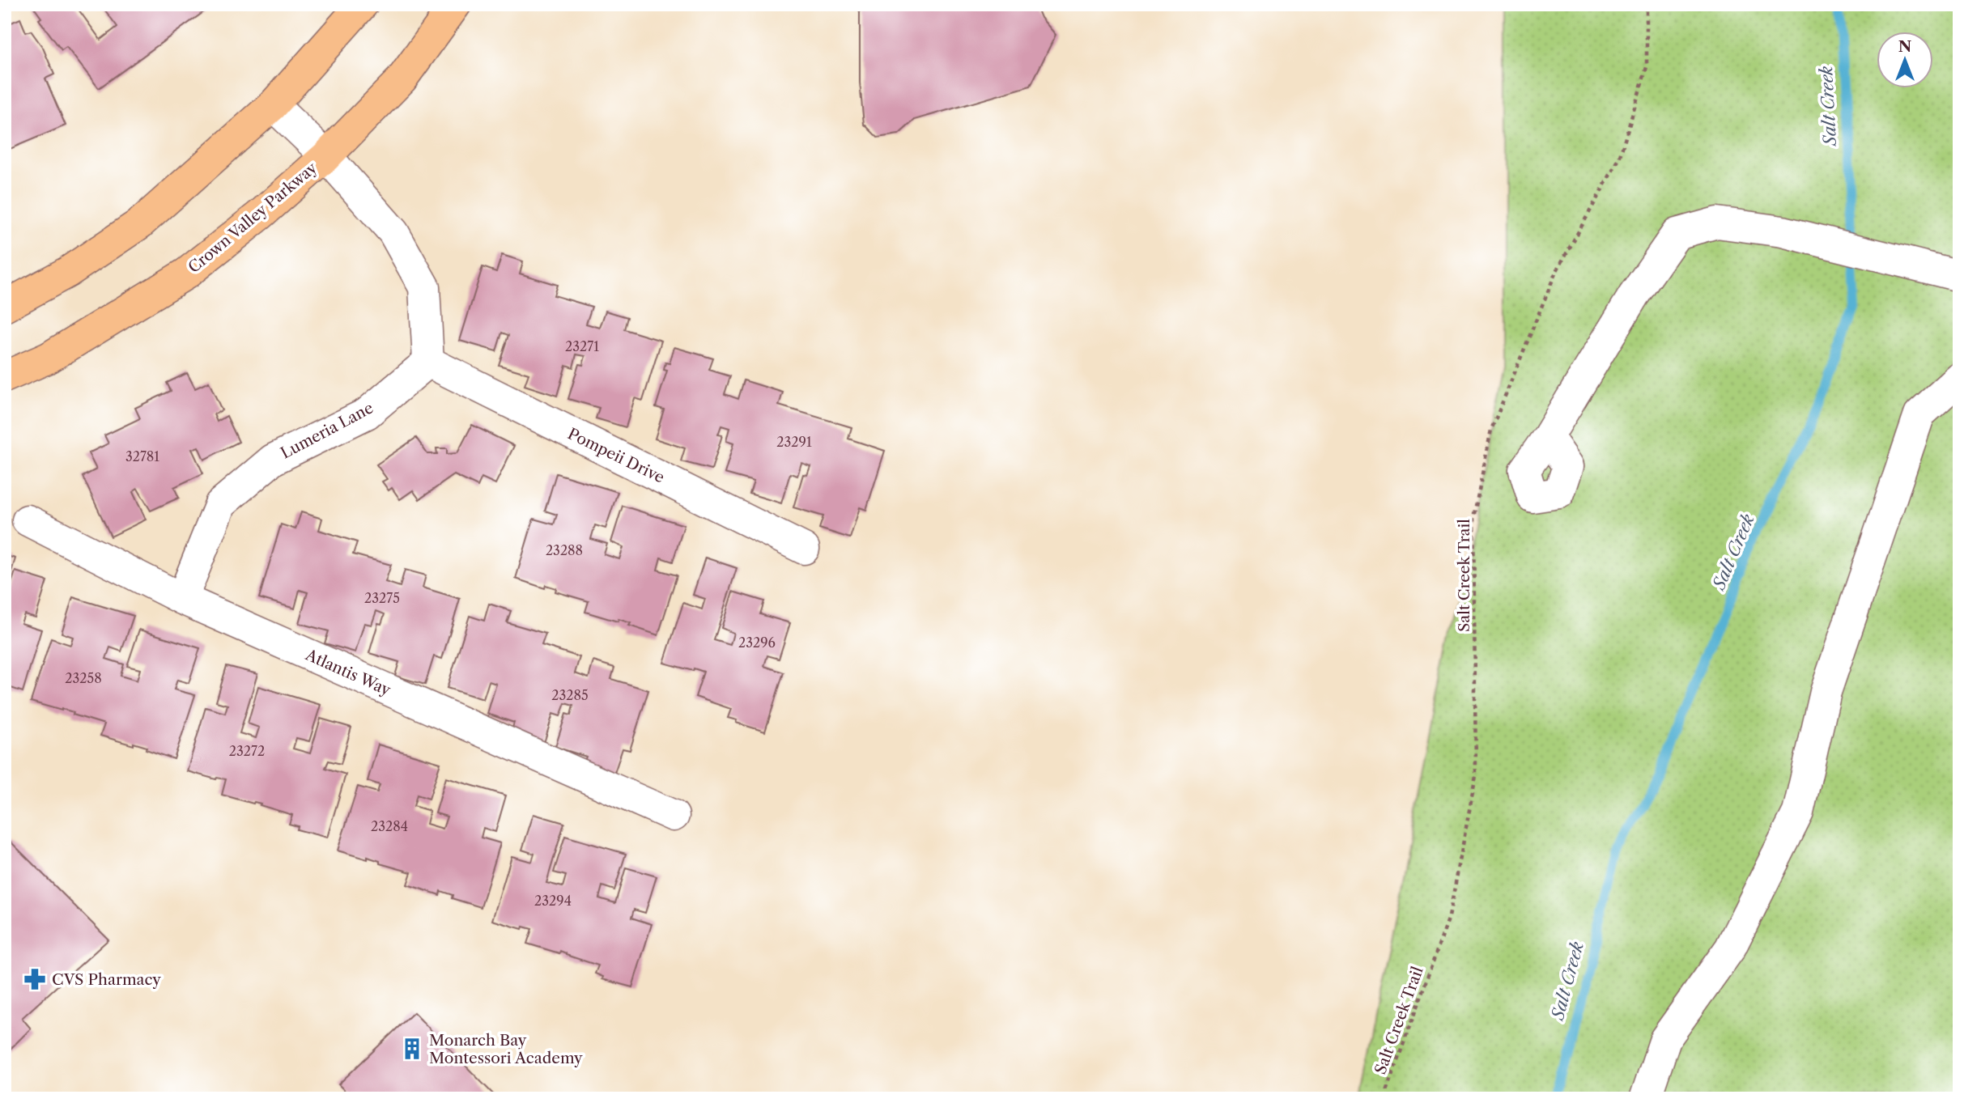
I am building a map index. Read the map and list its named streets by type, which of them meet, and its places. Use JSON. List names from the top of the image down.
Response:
{
  "streets": {
    "main road": ["Crown Valley Parkway"],
    "street": ["Lumeria Lane", "Pompeii Drive", "Atlantis Way"],
    "path": ["Salt Creek Trail"]
  },
  "crossings": [
    ["Lumeria Lane", "Pompeii Drive"],
    ["Lumeria Lane", "Atlantis Way"]
  ],
  "water": ["Salt Creek"],
  "places": {
    "pharmacy": ["CVS Pharmacy"],
    "building": ["Monarch Bay Montessori Academy"]
  },
  "house_numbers": [
    "23271",
    "23291",
    "32781",
    "23288",
    "23275",
    "23296",
    "23258",
    "23285",
    "23272",
    "23284",
    "23294"
  ],
  "north": "top"
}
